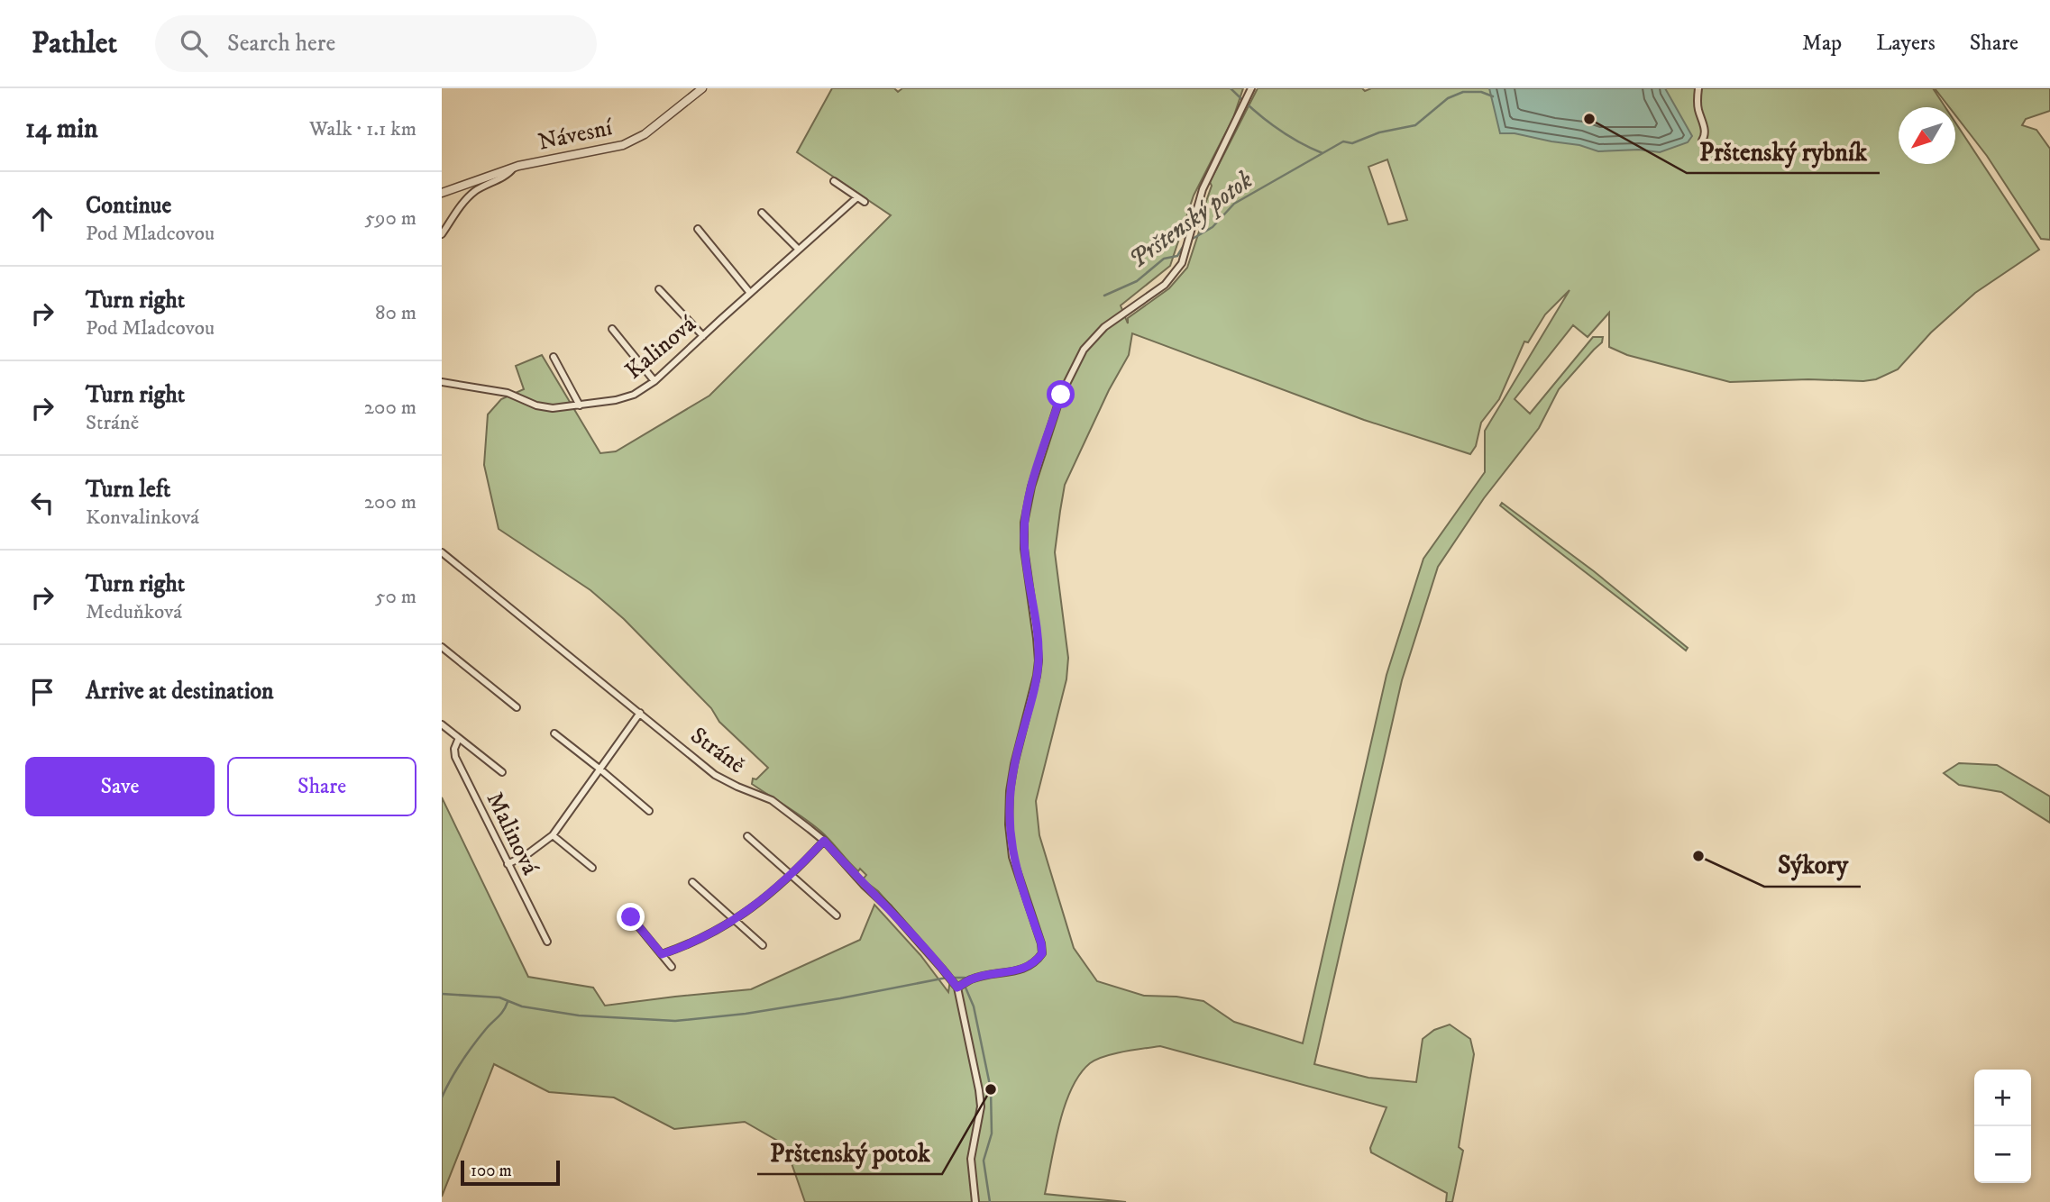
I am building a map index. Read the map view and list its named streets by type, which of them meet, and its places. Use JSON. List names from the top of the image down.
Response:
{
  "streets": {
    "street": [
      "Návesní",
      "Kalinová",
      "Stráně",
      "Malinová"
    ]
  },
  "water": ["Prštenský potok"],
  "places": ["Prštenský rybník", "Sýkory", "Prštenský potok"],
  "scale_bar": "100 m",
  "north": "bottom left",
  "page": {
    "header": "Pathlet",
    "search": "Search here",
    "nav": ["Map", "Layers", "Share"],
    "heading": ["14 min", "Walk · 1.1 km"],
    "list": [
      ["Continue", "Pod Mladcovou", "590 m"],
      ["Turn right", "Pod Mladcovou", "80 m"],
      ["Turn right", "Stráně", "200 m"],
      ["Turn left", "Konvalinková", "200 m"],
      ["Turn right", "Meduňková", "50 m"],
      "Arrive at destination"
    ],
    "buttons": ["Save", "Share"],
    "map_buttons": ["+", "−"],
    "scale": "100 m"
  }
}
